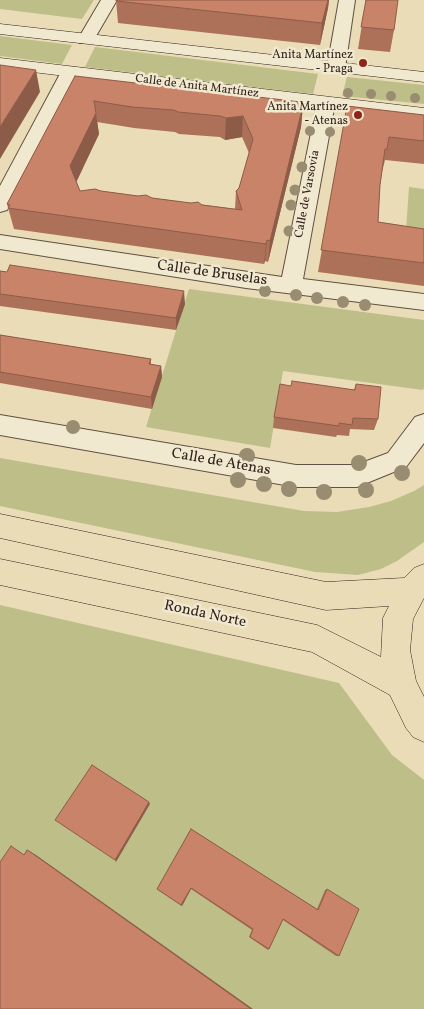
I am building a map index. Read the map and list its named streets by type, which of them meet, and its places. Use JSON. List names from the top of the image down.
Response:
{
  "streets": {
    "main road": ["Calle de Anita Martínez", "Ronda Norte"],
    "street": ["Calle de Varsovia", "Calle de Bruselas", "Calle de Atenas"]
  },
  "crossings": [
    ["Calle de Anita Martínez", "Calle de Varsovia"],
    ["Calle de Varsovia", "Calle de Bruselas"]
  ],
  "places": ["Anita Martínez - Praga", "Anita Martínez - Atenas"]
}
